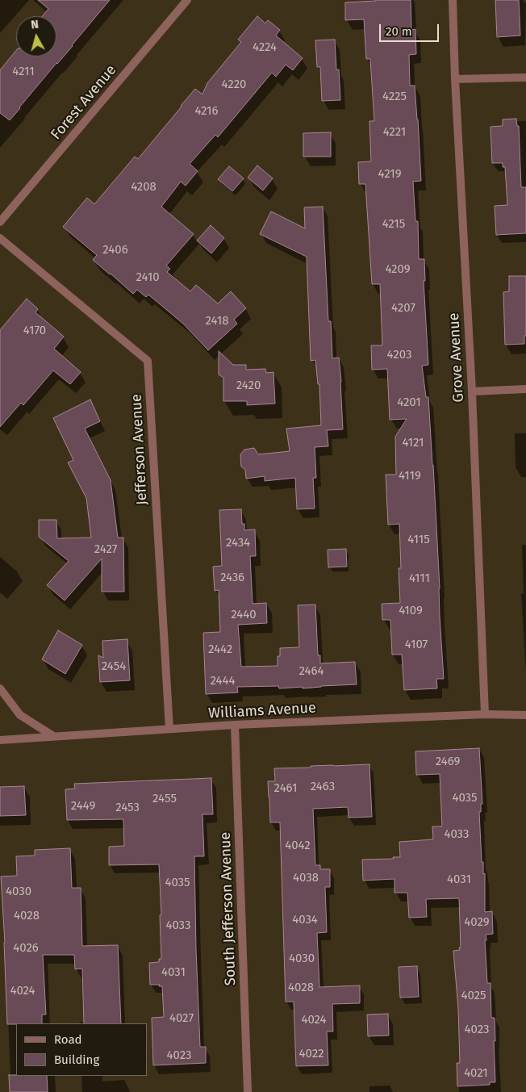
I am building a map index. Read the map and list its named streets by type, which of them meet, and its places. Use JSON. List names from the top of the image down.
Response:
{
  "streets": {
    "street": [
      "Forest Avenue",
      "Grove Avenue",
      "Jefferson Avenue",
      "Williams Avenue",
      "South Jefferson Avenue"
    ]
  },
  "crossings": [
    ["Grove Avenue", "Williams Avenue"],
    ["Jefferson Avenue", "Williams Avenue"],
    ["Williams Avenue", "South Jefferson Avenue"]
  ],
  "house_numbers": [
    "4224",
    "4211",
    "4220",
    "4225",
    "4216",
    "4221",
    "4219",
    "4208",
    "4215",
    "2406",
    "4209",
    "2410",
    "4207",
    "2418",
    "4170",
    "4203",
    "2420",
    "4201",
    "4121",
    "4119",
    "4115",
    "2434",
    "2427",
    "2436",
    "4111",
    "4109",
    "2440",
    "4107",
    "2442",
    "2454",
    "2464",
    "2444",
    "2469",
    "2463",
    "2461",
    "4035",
    "2455",
    "2449",
    "2453",
    "4033",
    "4042",
    "4038",
    "4031",
    "4035",
    "4030",
    "4028",
    "4034",
    "4029",
    "4033",
    "4026",
    "4030",
    "4031",
    "4028",
    "4024",
    "4025",
    "4027",
    "4024",
    "4023",
    "4022",
    "4023",
    "4021"
  ],
  "legend": ["Road", "Building"],
  "scale_bar": "20 m",
  "north": "top"
}
